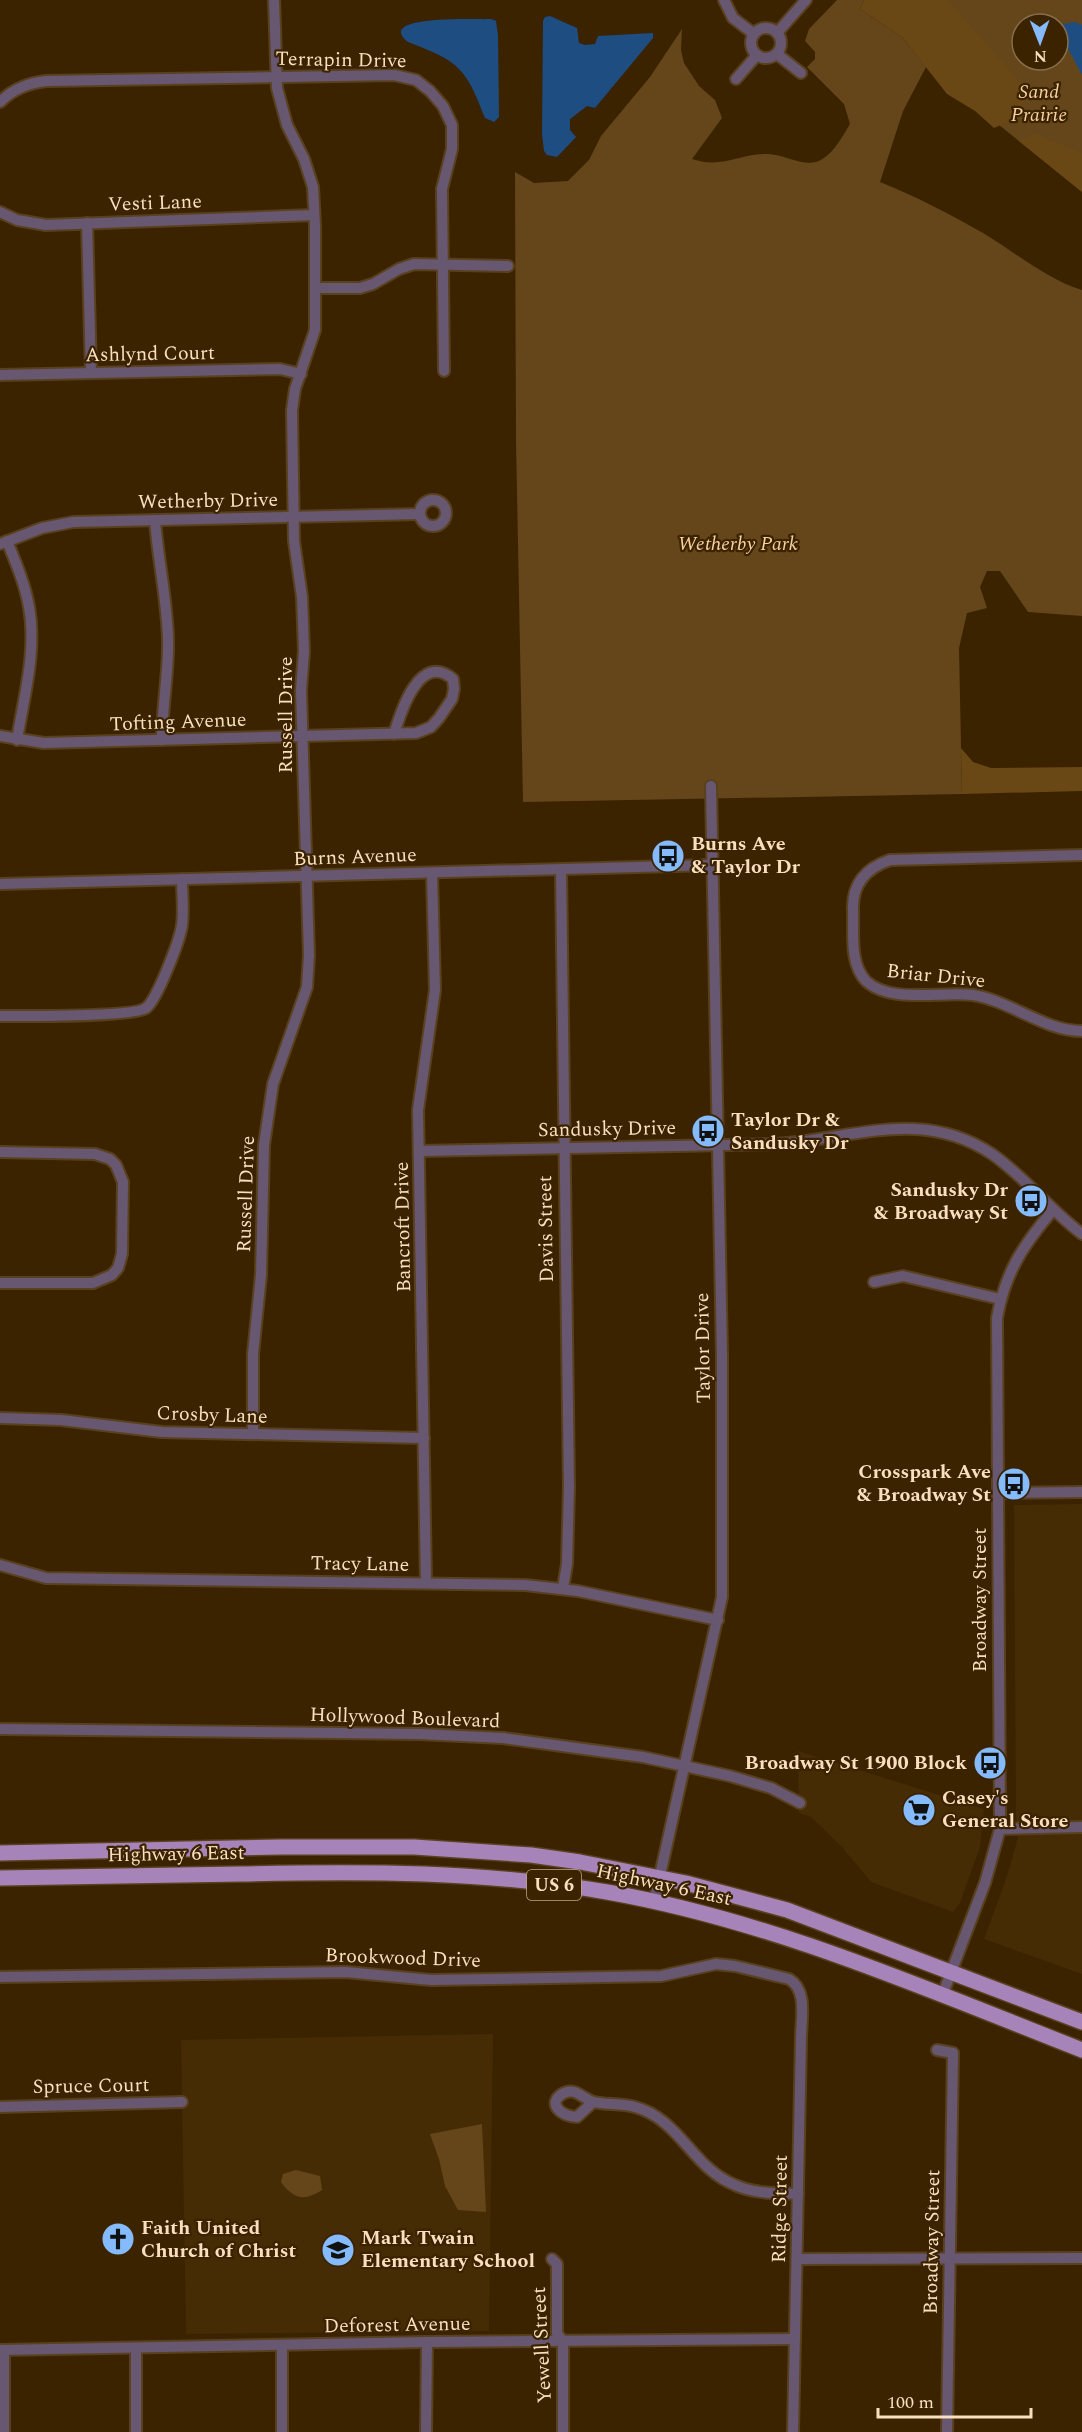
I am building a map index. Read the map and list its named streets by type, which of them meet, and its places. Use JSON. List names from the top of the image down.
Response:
{
  "streets": {
    "main road": ["Highway 6 East", "US 6"],
    "street": [
      "Terrapin Drive",
      "Vesti Lane",
      "Ashlynd Court",
      "Wetherby Drive",
      "Russell Drive",
      "Tofting Avenue",
      "Burns Avenue",
      "Briar Drive",
      "Sandusky Drive",
      "Bancroft Drive",
      "Davis Street",
      "Taylor Drive",
      "Crosby Lane",
      "Tracy Lane",
      "Broadway Street",
      "Hollywood Boulevard",
      "Brookwood Drive",
      "Spruce Court",
      "Ridge Street",
      "Deforest Avenue",
      "Yewell Street"
    ]
  },
  "crossings": [
    ["Terrapin Drive", "Russell Drive"],
    ["Vesti Lane", "Russell Drive"],
    ["Ashlynd Court", "Russell Drive"],
    ["Wetherby Drive", "Russell Drive"],
    ["Russell Drive", "Tofting Avenue"],
    ["Russell Drive", "Burns Avenue"],
    ["Russell Drive", "Crosby Lane"],
    ["Burns Avenue", "Bancroft Drive"],
    ["Burns Avenue", "Davis Street"],
    ["Burns Avenue", "Taylor Drive"],
    ["Sandusky Drive", "Bancroft Drive"],
    ["Sandusky Drive", "Davis Street"],
    ["Sandusky Drive", "Taylor Drive"],
    ["Sandusky Drive", "Broadway Street"],
    ["Bancroft Drive", "Crosby Lane"],
    ["Bancroft Drive", "Tracy Lane"],
    ["Davis Street", "Tracy Lane"],
    ["Taylor Drive", "Tracy Lane"],
    ["Taylor Drive", "Hollywood Boulevard"],
    ["Taylor Drive", "Highway 6 East"],
    ["Broadway Street", "Highway 6 East"],
    ["Brookwood Drive", "Ridge Street"],
    ["Ridge Street", "Deforest Avenue"],
    ["Deforest Avenue", "Yewell Street"]
  ],
  "parks": ["Sand Prairie", "Wetherby Park"],
  "places": {
    "bus stop": [
      "Burns Ave & Taylor Dr",
      "Taylor Dr & Sandusky Dr",
      "Sandusky Dr & Broadway St",
      "Crosspark Ave & Broadway St",
      "Broadway St 1900 Block"
    ],
    "supermarket": ["Casey's General Store"],
    "church": ["Faith United Church of Christ"],
    "school or university": ["Mark Twain Elementary School"]
  },
  "scale_bar": "100 m",
  "north": "bottom"
}
